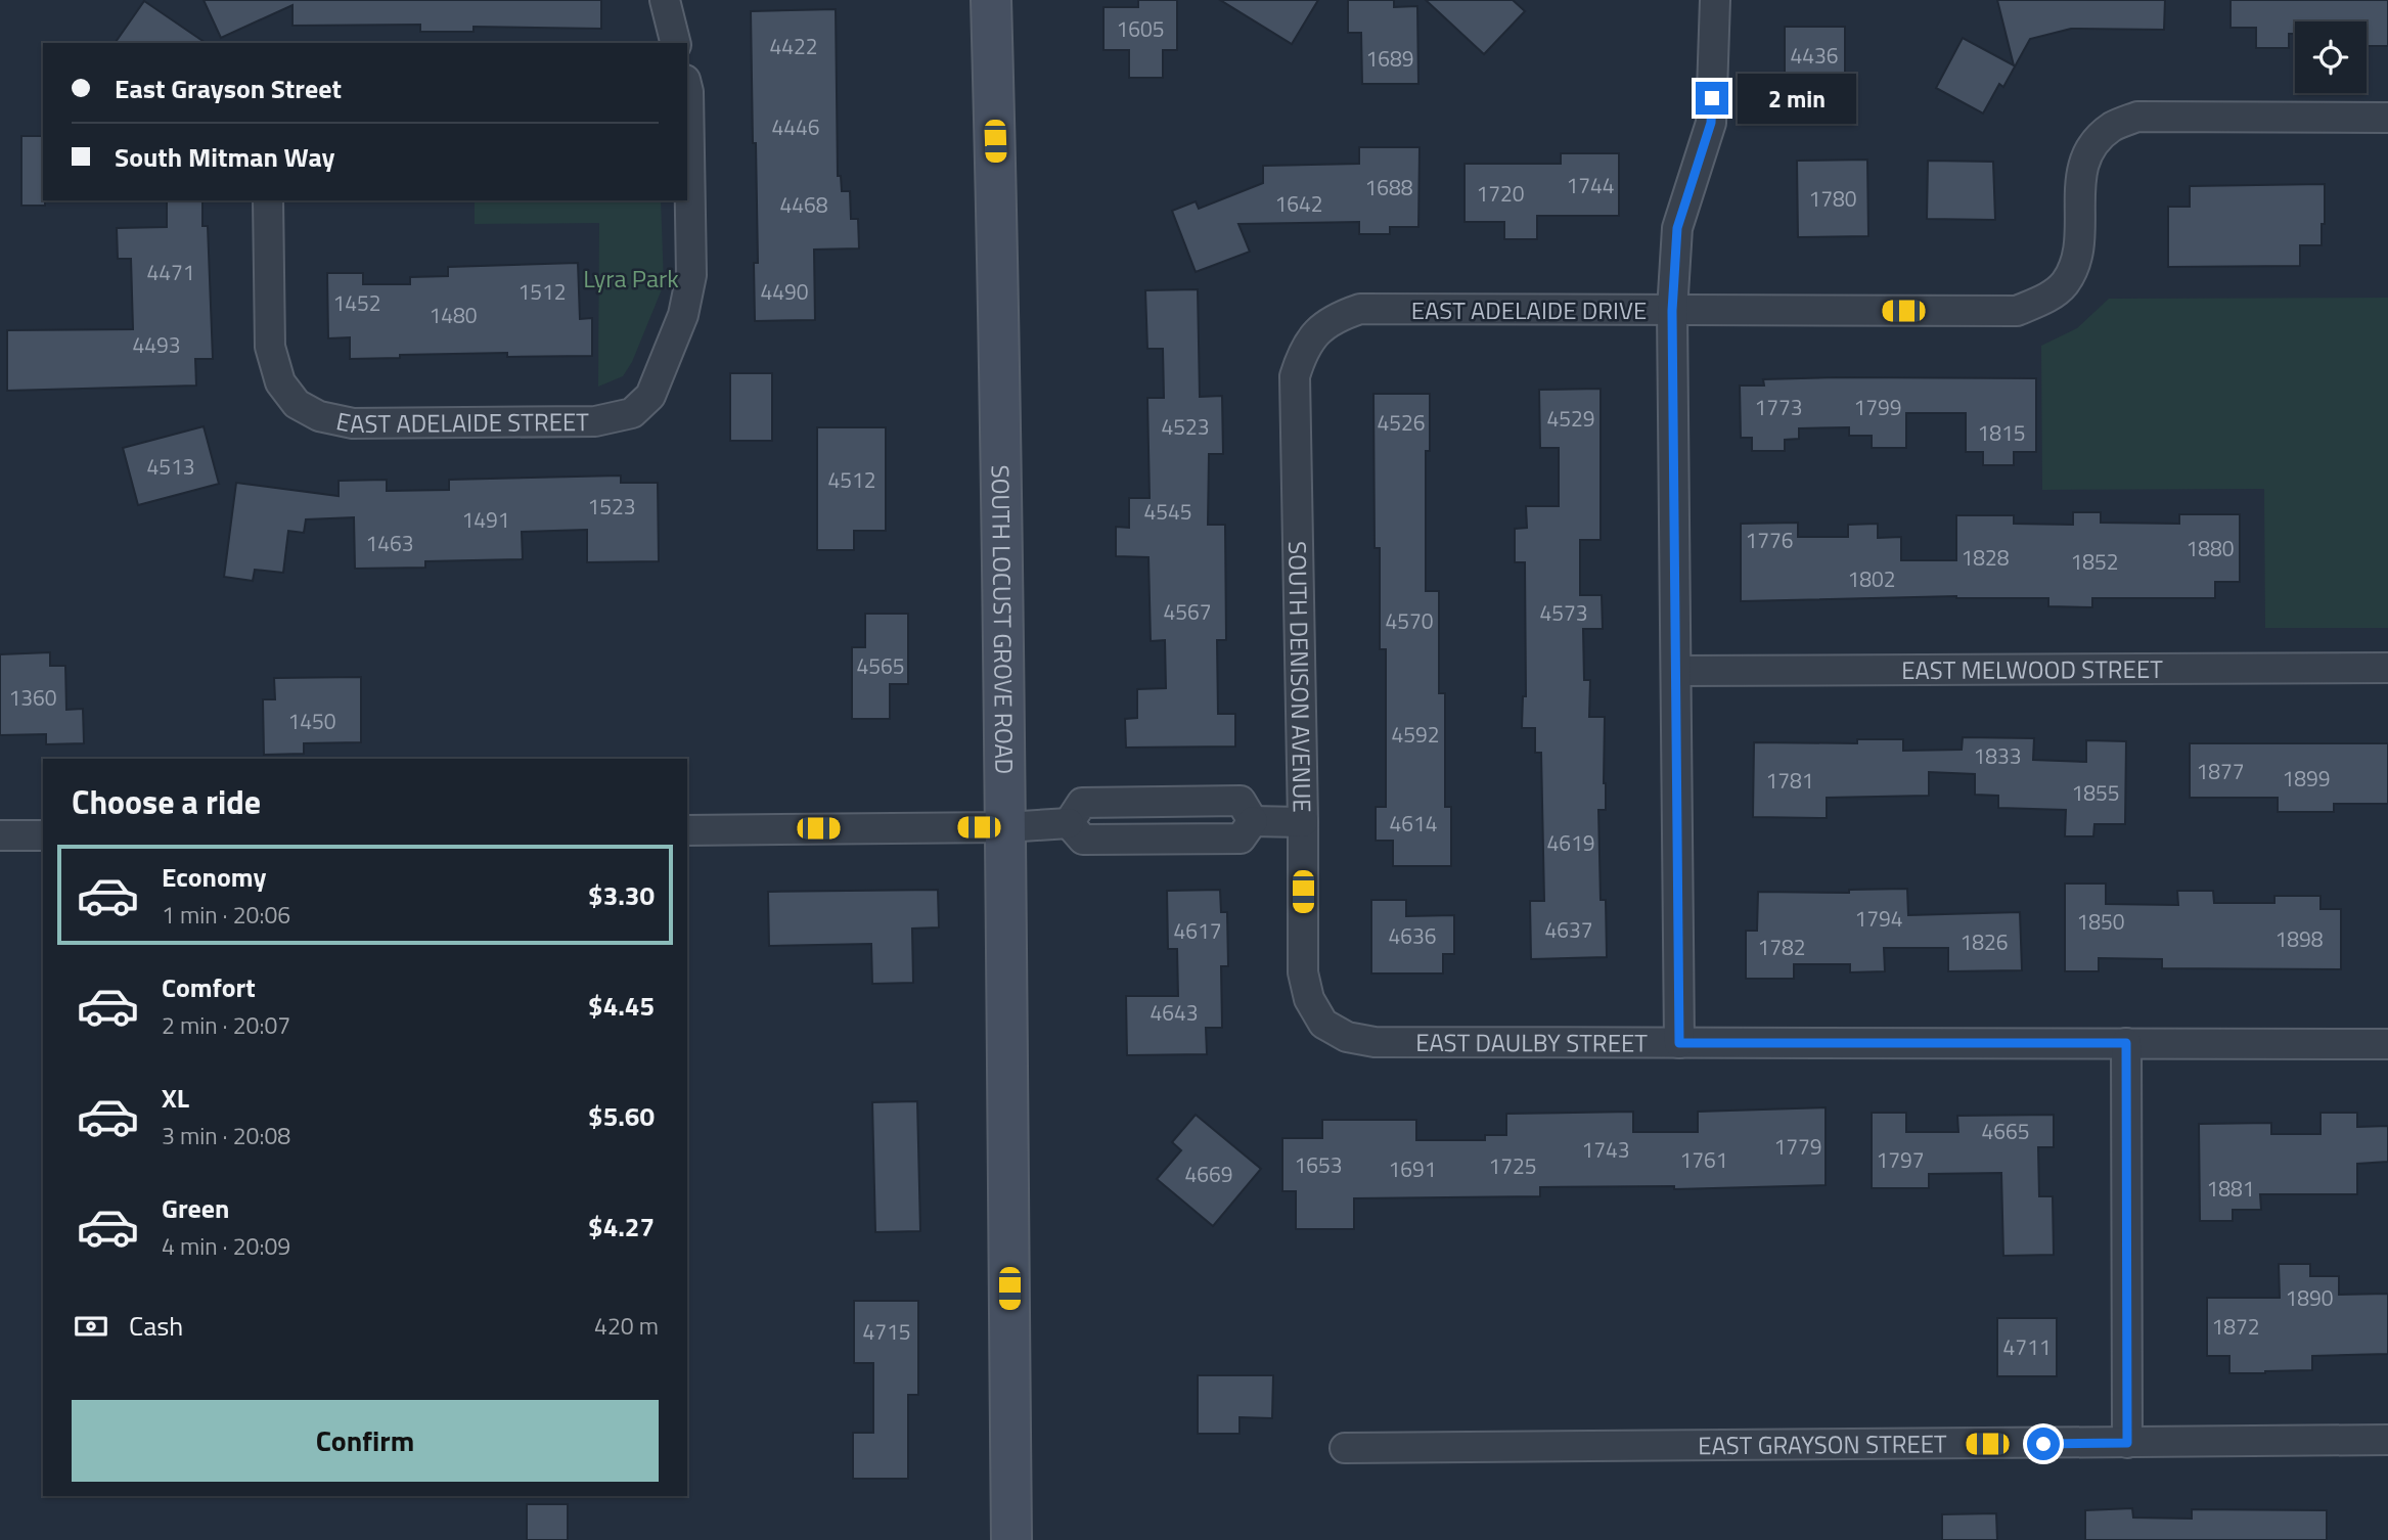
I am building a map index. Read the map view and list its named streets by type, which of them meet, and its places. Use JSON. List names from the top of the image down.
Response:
{
  "streets": {
    "main road": ["SOUTH LOCUST GROVE ROAD"],
    "street": [
      "EAST ADELAIDE DRIVE",
      "EAST ADELAIDE STREET",
      "EAST MELWOOD STREET",
      "SOUTH DENISON AVENUE",
      "EAST DAULBY STREET",
      "EAST GRAYSON STREET"
    ]
  },
  "crossings": [
    ["EAST ADELAIDE DRIVE", "SOUTH DENISON AVENUE"],
    ["SOUTH DENISON AVENUE", "EAST DAULBY STREET"]
  ],
  "parks": ["Lyra Park"],
  "house_numbers": [
    "1605",
    "4422",
    "4436",
    "1689",
    "4446",
    "1744",
    "1688",
    "1720",
    "1780",
    "1642",
    "4468",
    "4471",
    "1512",
    "4490",
    "1452",
    "1480",
    "4493",
    "1773",
    "1799",
    "4529",
    "4526",
    "4523",
    "1815",
    "4513",
    "4512",
    "1523",
    "4545",
    "1491",
    "1776",
    "1463",
    "1880",
    "1828",
    "1852",
    "1802",
    "4567",
    "4573",
    "4570",
    "4565",
    "1360",
    "1450",
    "4592",
    "1833",
    "1877",
    "1899",
    "1781",
    "1855",
    "4614",
    "4619",
    "1794",
    "1850",
    "4637",
    "4617",
    "4636",
    "1898",
    "1826",
    "1782",
    "4643",
    "4665",
    "1779",
    "1743",
    "1761",
    "1797",
    "1653",
    "1725",
    "1691",
    "4669",
    "1881",
    "1890",
    "1872",
    "4715",
    "4711"
  ],
  "page": {
    "banner": ["East Grayson Street", "South Mitman Way"],
    "bubble": "2 min",
    "heading": "Choose a ride",
    "list": [
      {
        "name": "Economy",
        "note": "1 min · 20:06",
        "value": "$3.30"
      },
      {
        "name": "Comfort",
        "note": "2 min · 20:07",
        "value": "$4.45"
      },
      {
        "name": "XL",
        "note": "3 min · 20:08",
        "value": "$5.60"
      },
      {
        "name": "Green",
        "note": "4 min · 20:09",
        "value": "$4.27"
      }
    ],
    "pay": ["Cash", "420 m"],
    "buttons": "Confirm"
  }
}
